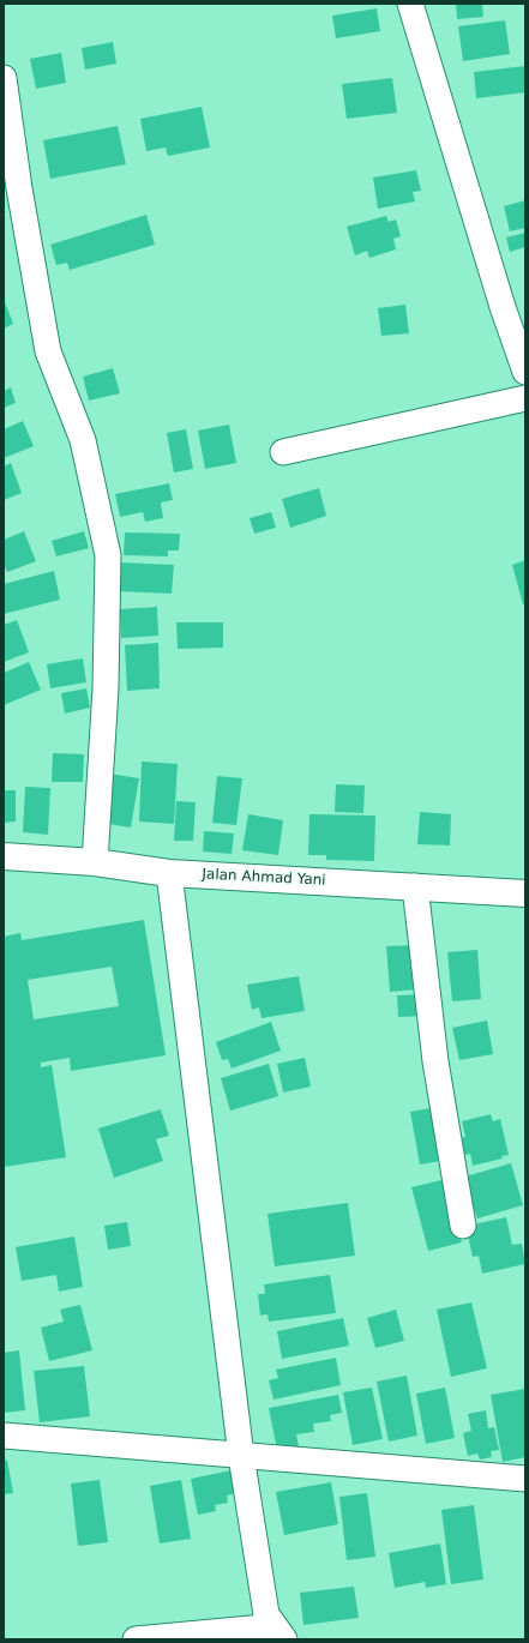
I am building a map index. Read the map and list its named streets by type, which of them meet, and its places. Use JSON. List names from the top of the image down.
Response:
{
  "streets": {
    "highway": ["Jalan Ahmad Yani"]
  }
}
